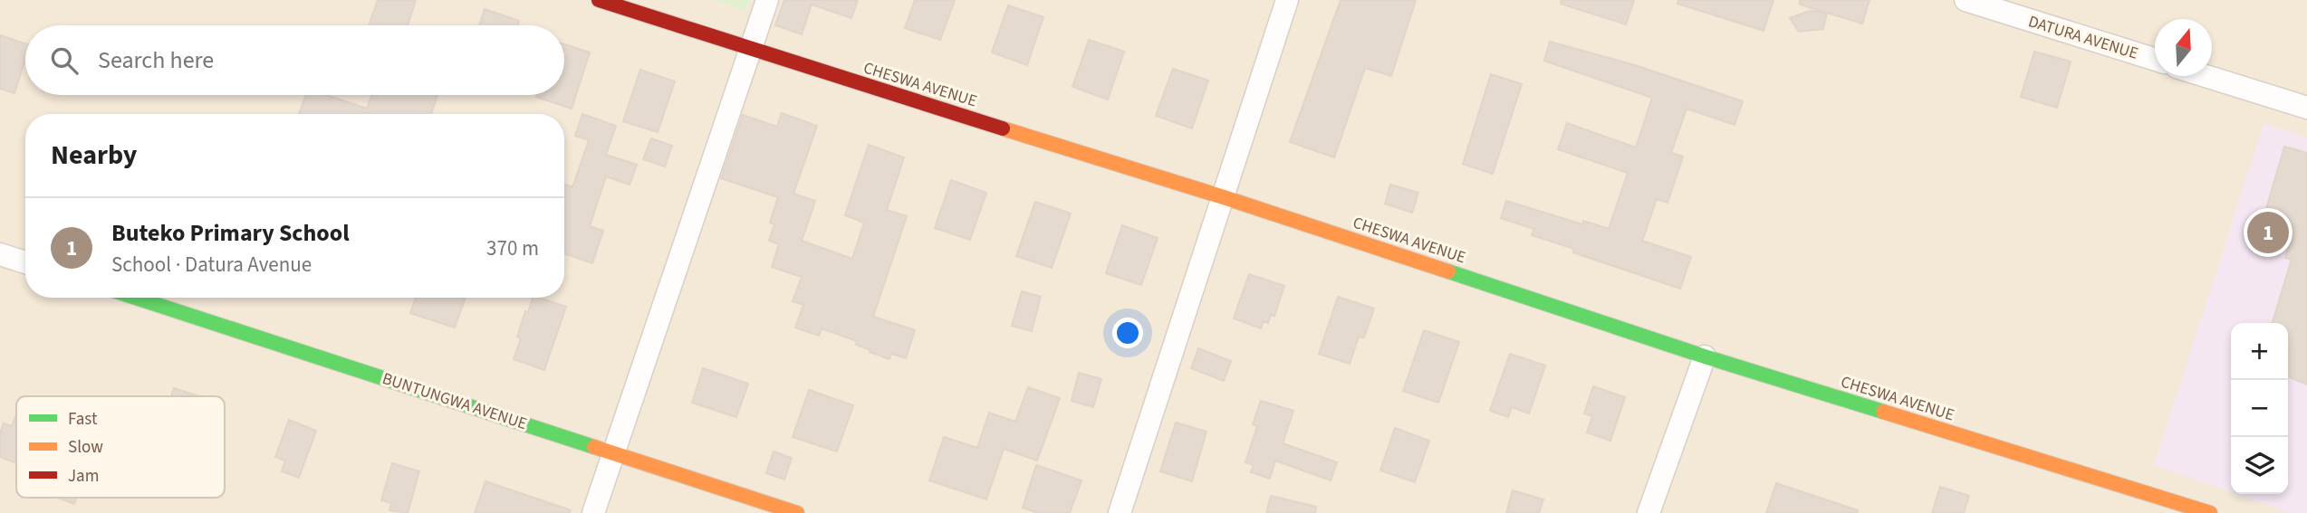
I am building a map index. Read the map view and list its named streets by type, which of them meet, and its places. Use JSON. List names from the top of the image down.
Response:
{
  "streets": {
    "street": ["DATURA AVENUE", "CHESWA AVENUE", "BUNTUNGWA AVENUE"]
  },
  "legend": ["Fast", "Slow", "Jam"],
  "north": "top",
  "page": {
    "search": "Search here",
    "heading": "Nearby",
    "list": [
      {
        "mark": "1",
        "name": "Buteko Primary School",
        "note": "School · Datura Avenue",
        "value": "370 m"
      }
    ],
    "pins": "1",
    "map_buttons": ["+", "−"]
  }
}
